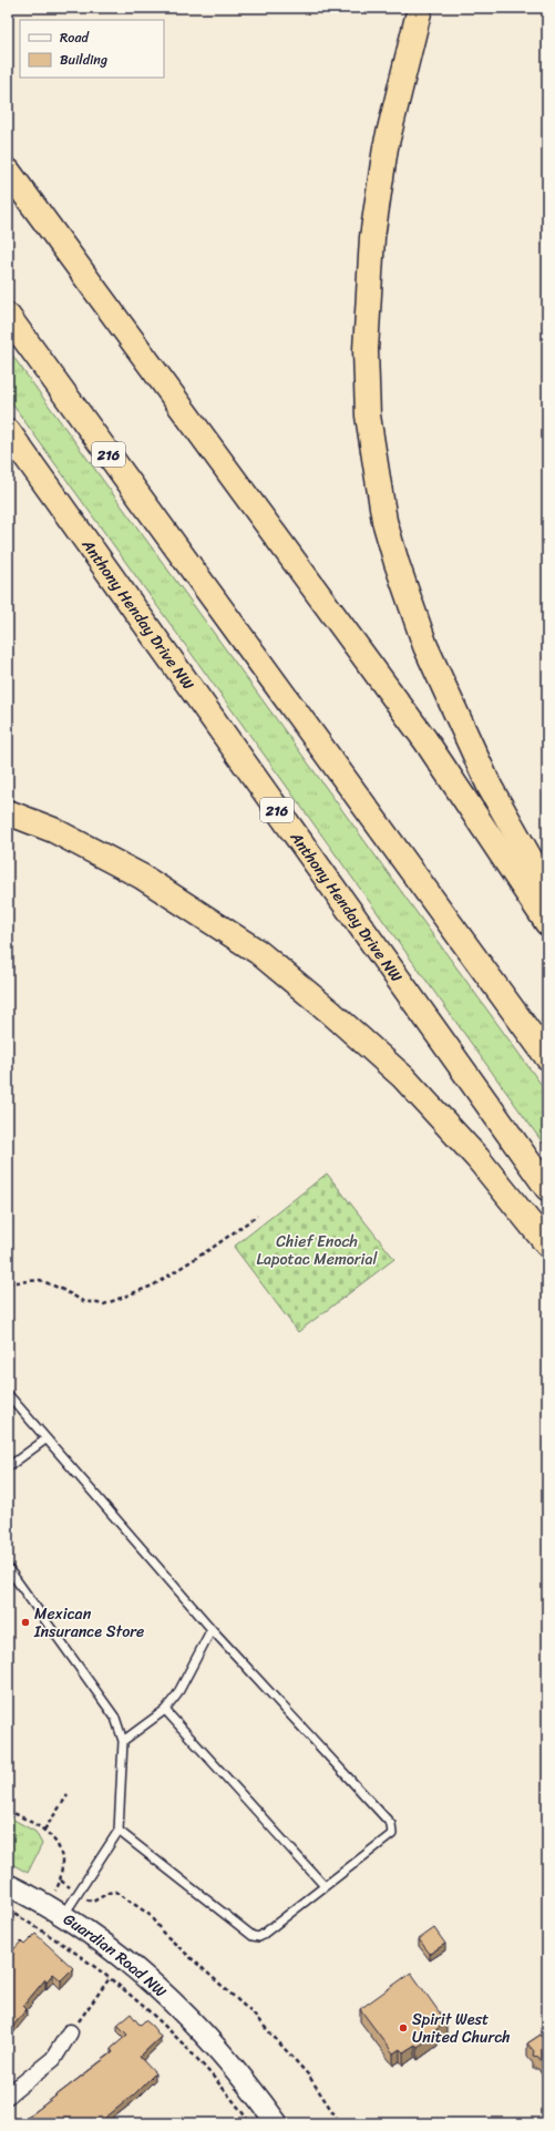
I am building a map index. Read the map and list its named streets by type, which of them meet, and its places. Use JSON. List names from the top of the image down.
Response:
{
  "streets": {
    "highway": ["216", "Anthony Henday Drive NW"],
    "main road": ["Guardian Road NW"]
  },
  "parks": ["Chief Enoch Lapotac Memorial"],
  "places": ["Mexican Insurance Store", "Spirit West United Church"],
  "legend": ["Road", "Building"]
}
